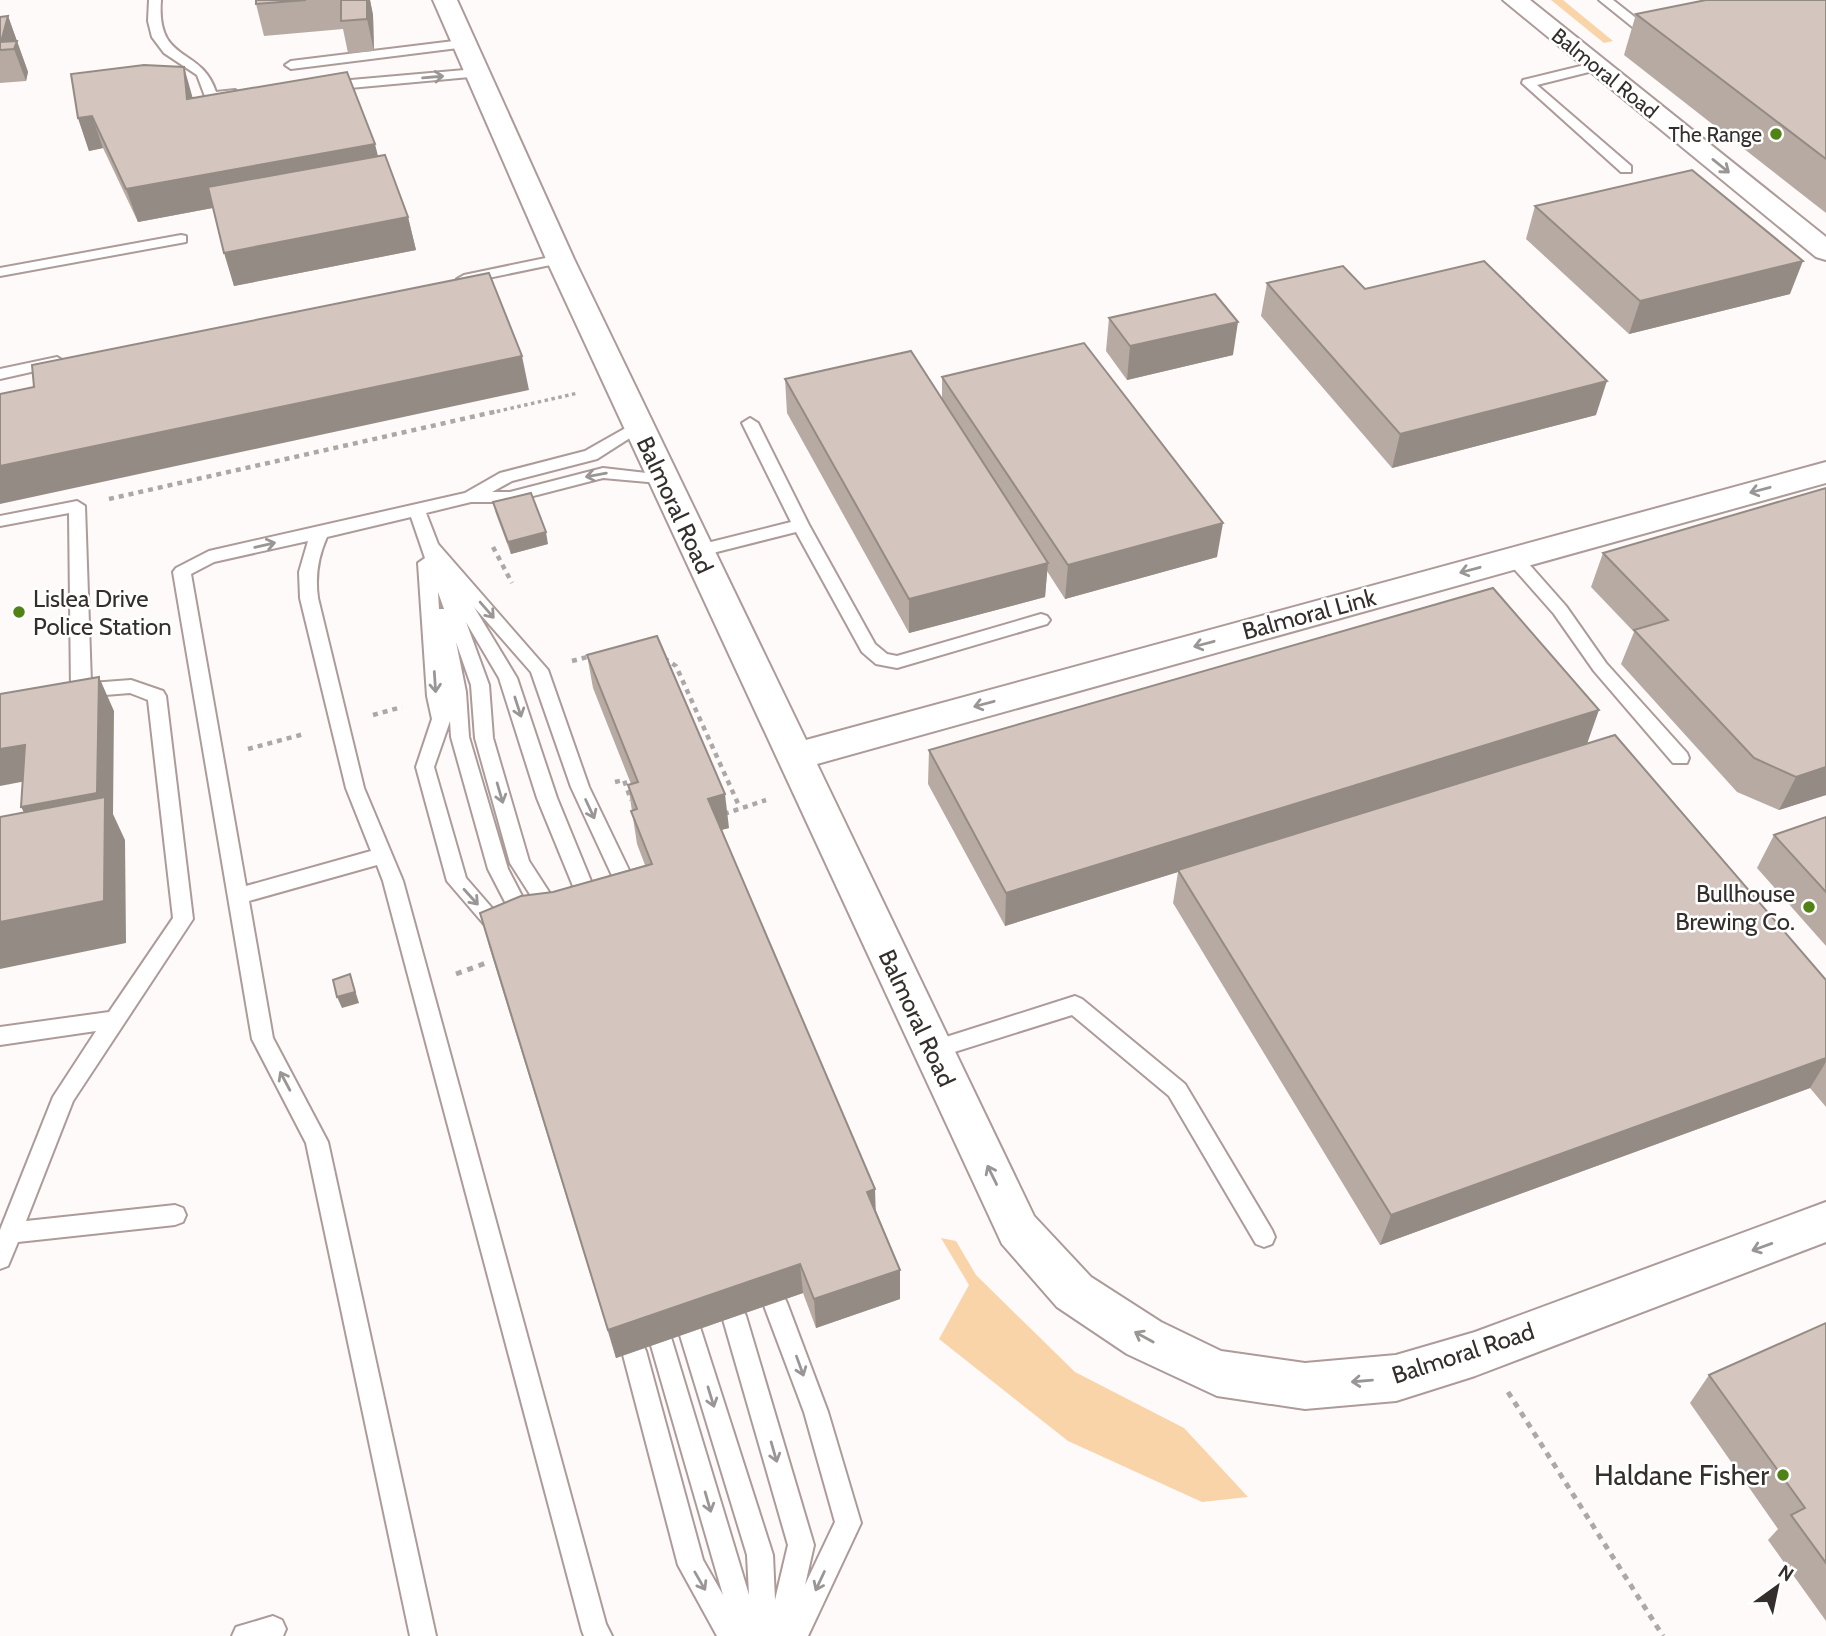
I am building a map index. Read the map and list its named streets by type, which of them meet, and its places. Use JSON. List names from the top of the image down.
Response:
{
  "streets": {
    "street": ["Balmoral Road", "Balmoral Link"]
  },
  "crossings": [
    ["Balmoral Road", "Balmoral Link"]
  ],
  "one_way": ["Balmoral Link"],
  "places": [
    "The Range",
    "Lislea Drive Police Station",
    "Bullhouse Brewing Co.",
    "Haldane Fisher"
  ],
  "north": "top right"
}
